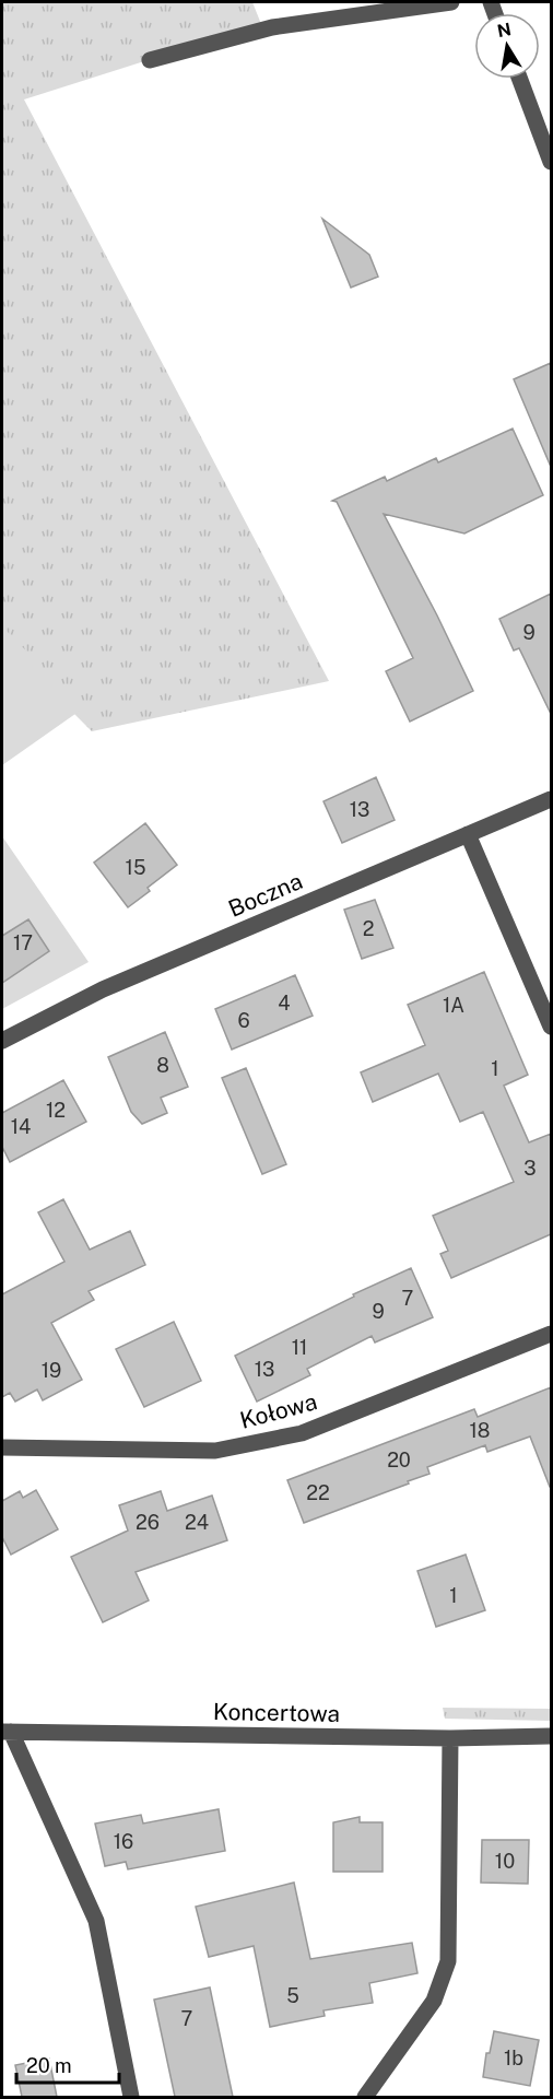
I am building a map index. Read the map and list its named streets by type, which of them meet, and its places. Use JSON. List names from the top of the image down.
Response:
{
  "streets": {
    "street": ["Boczna", "Kołowa", "Koncertowa"]
  },
  "house_numbers": [
    "9",
    "13",
    "15",
    "2",
    "17",
    "4",
    "1A",
    "6",
    "8",
    "1",
    "12",
    "14",
    "3",
    "7",
    "9",
    "11",
    "13",
    "19",
    "18",
    "20",
    "22",
    "26",
    "24",
    "1",
    "16",
    "10",
    "5",
    "7",
    "1b"
  ],
  "scale_bar": "20 m",
  "north": "top"
}
